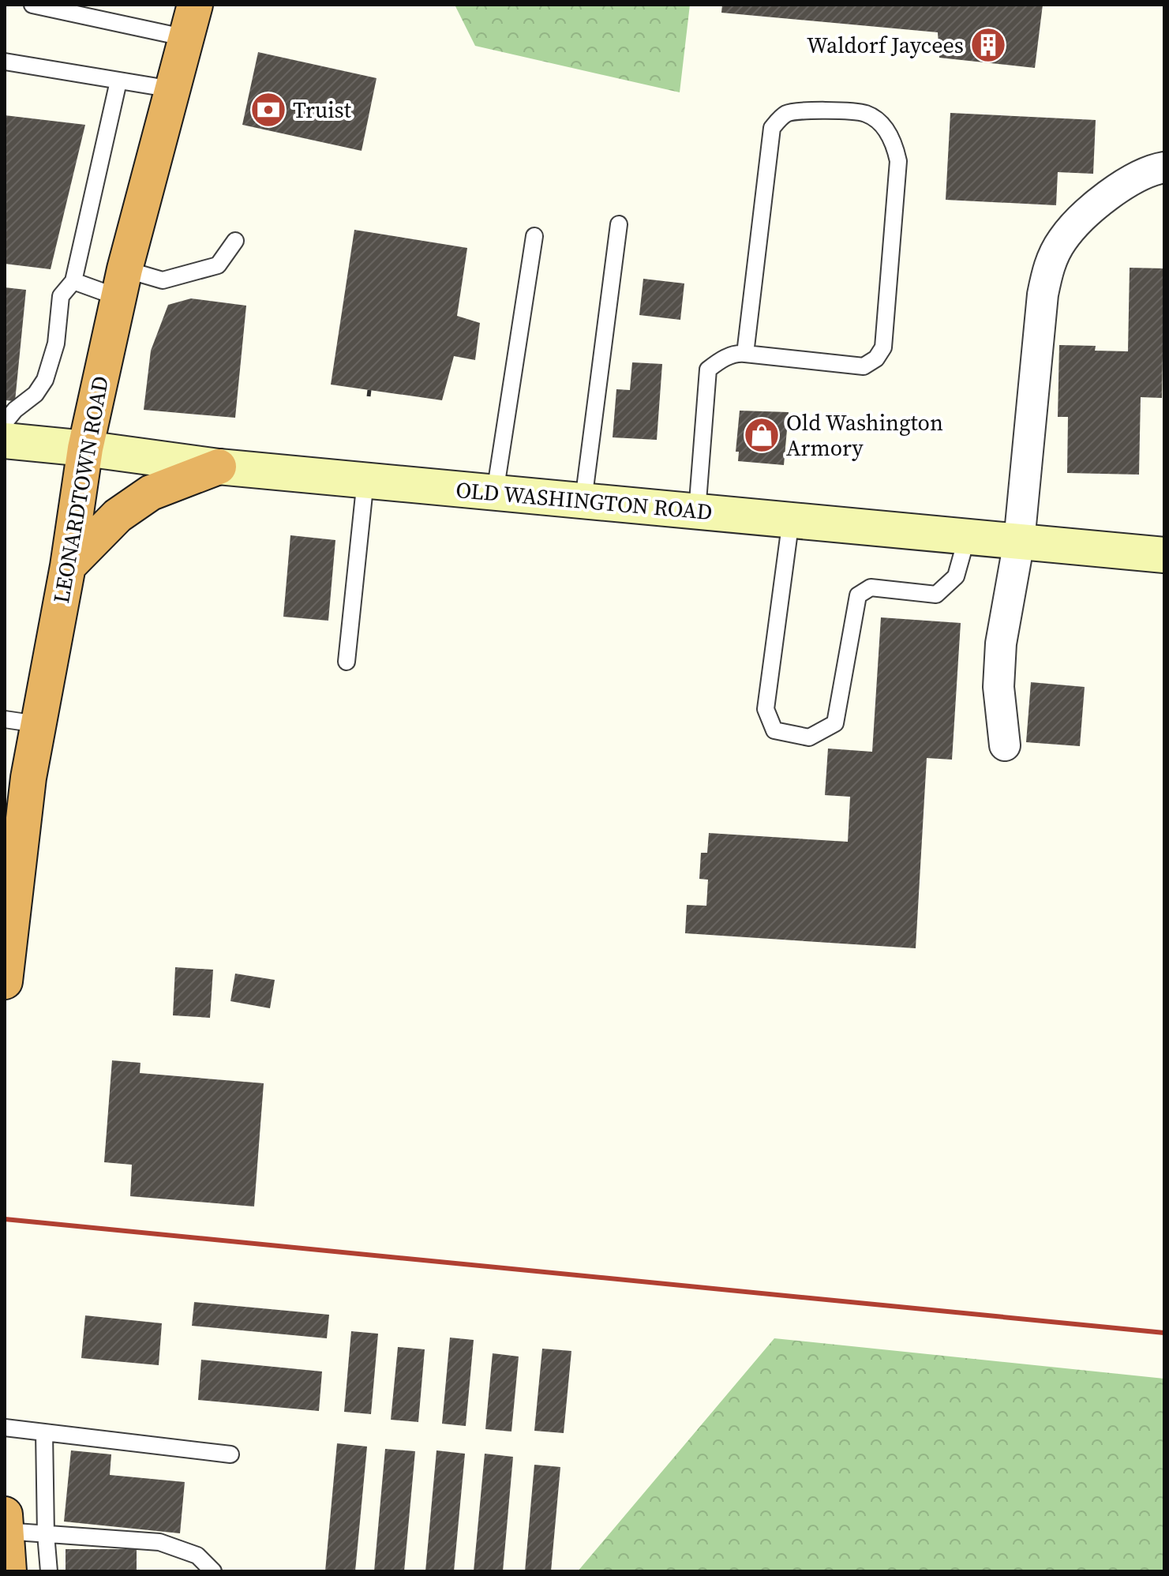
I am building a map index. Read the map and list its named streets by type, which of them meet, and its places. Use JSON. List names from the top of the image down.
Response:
{
  "streets": {
    "highway": ["LEONARDTOWN ROAD"],
    "main road": ["OLD WASHINGTON ROAD"]
  },
  "crossings": [
    ["LEONARDTOWN ROAD", "OLD WASHINGTON ROAD"]
  ],
  "places": {
    "building": ["Waldorf Jaycees"],
    "bank": ["Truist"],
    "shop": ["Old Washington Armory"]
  }
}
